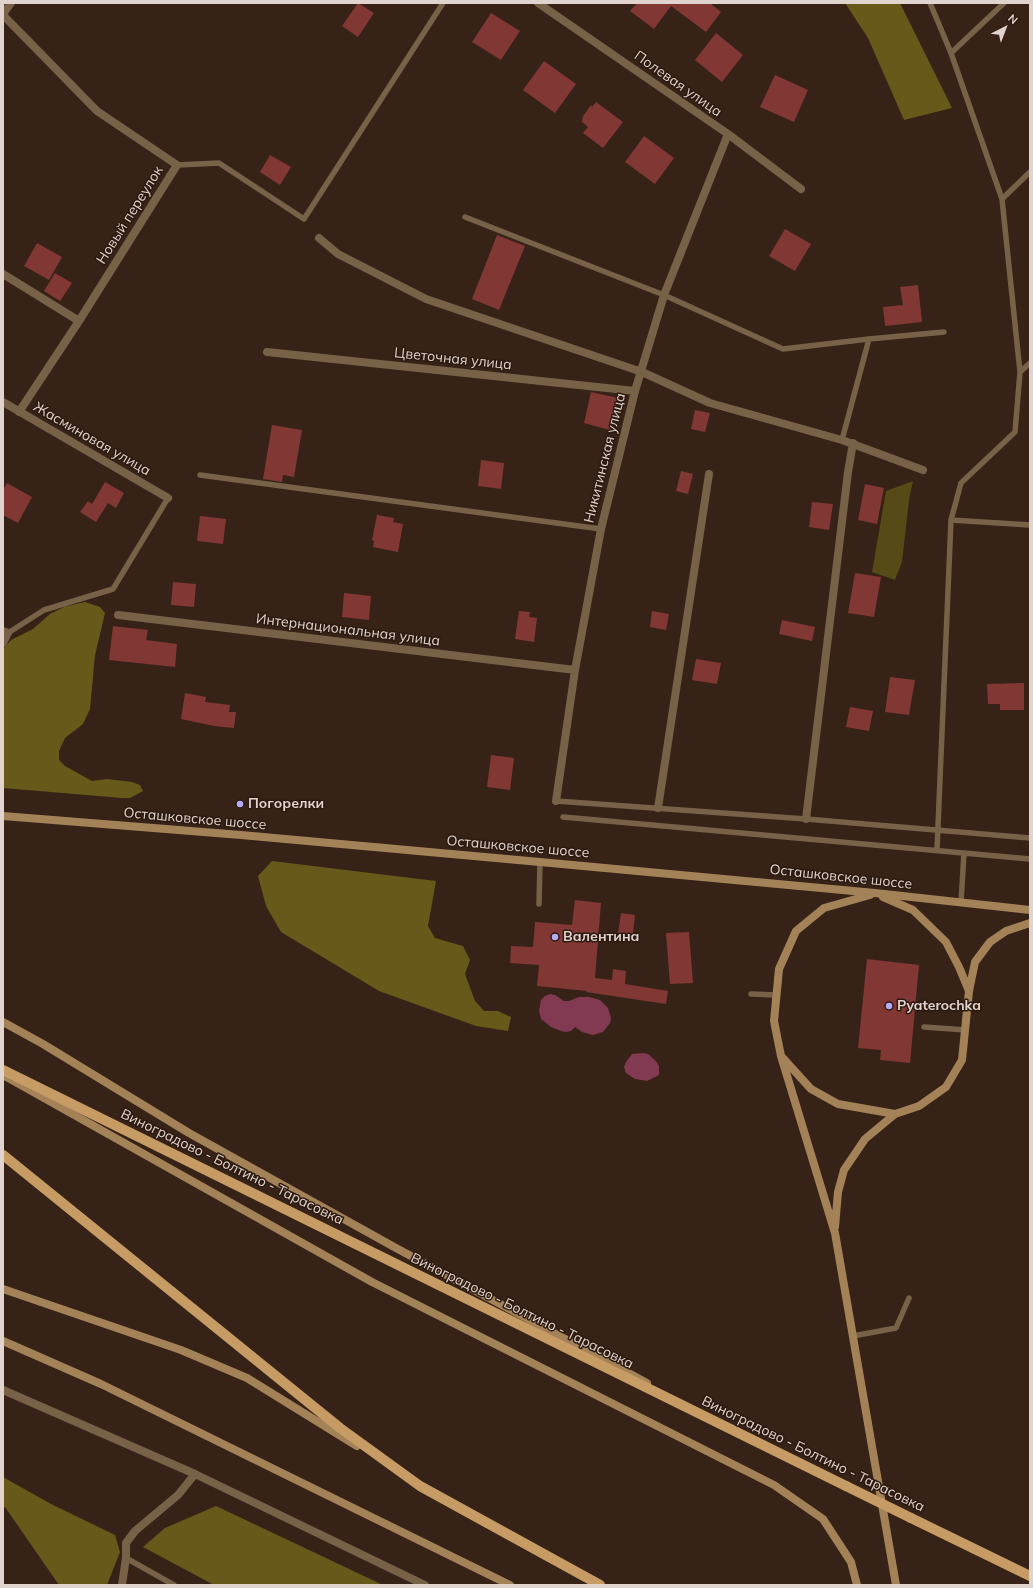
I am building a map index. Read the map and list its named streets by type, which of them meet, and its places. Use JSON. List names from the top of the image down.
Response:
{
  "streets": {
    "main road": ["Осташковское шоссе", "Виноградово - Болтино - Тарасовка"],
    "street": [
      "Полевая улица",
      "Новый переулок",
      "Цветочная улица",
      "Жасминовая улица",
      "Никитинская улица",
      "Интернациональная улица"
    ]
  },
  "crossings": [
    ["Полевая улица", "Никитинская улица"],
    ["Новый переулок", "Жасминовая улица"],
    ["Цветочная улица", "Никитинская улица"],
    ["Никитинская улица", "Интернациональная улица"]
  ],
  "places": ["Погорелки", "Валентина", "Pyaterochka"],
  "north": "top right"
}
